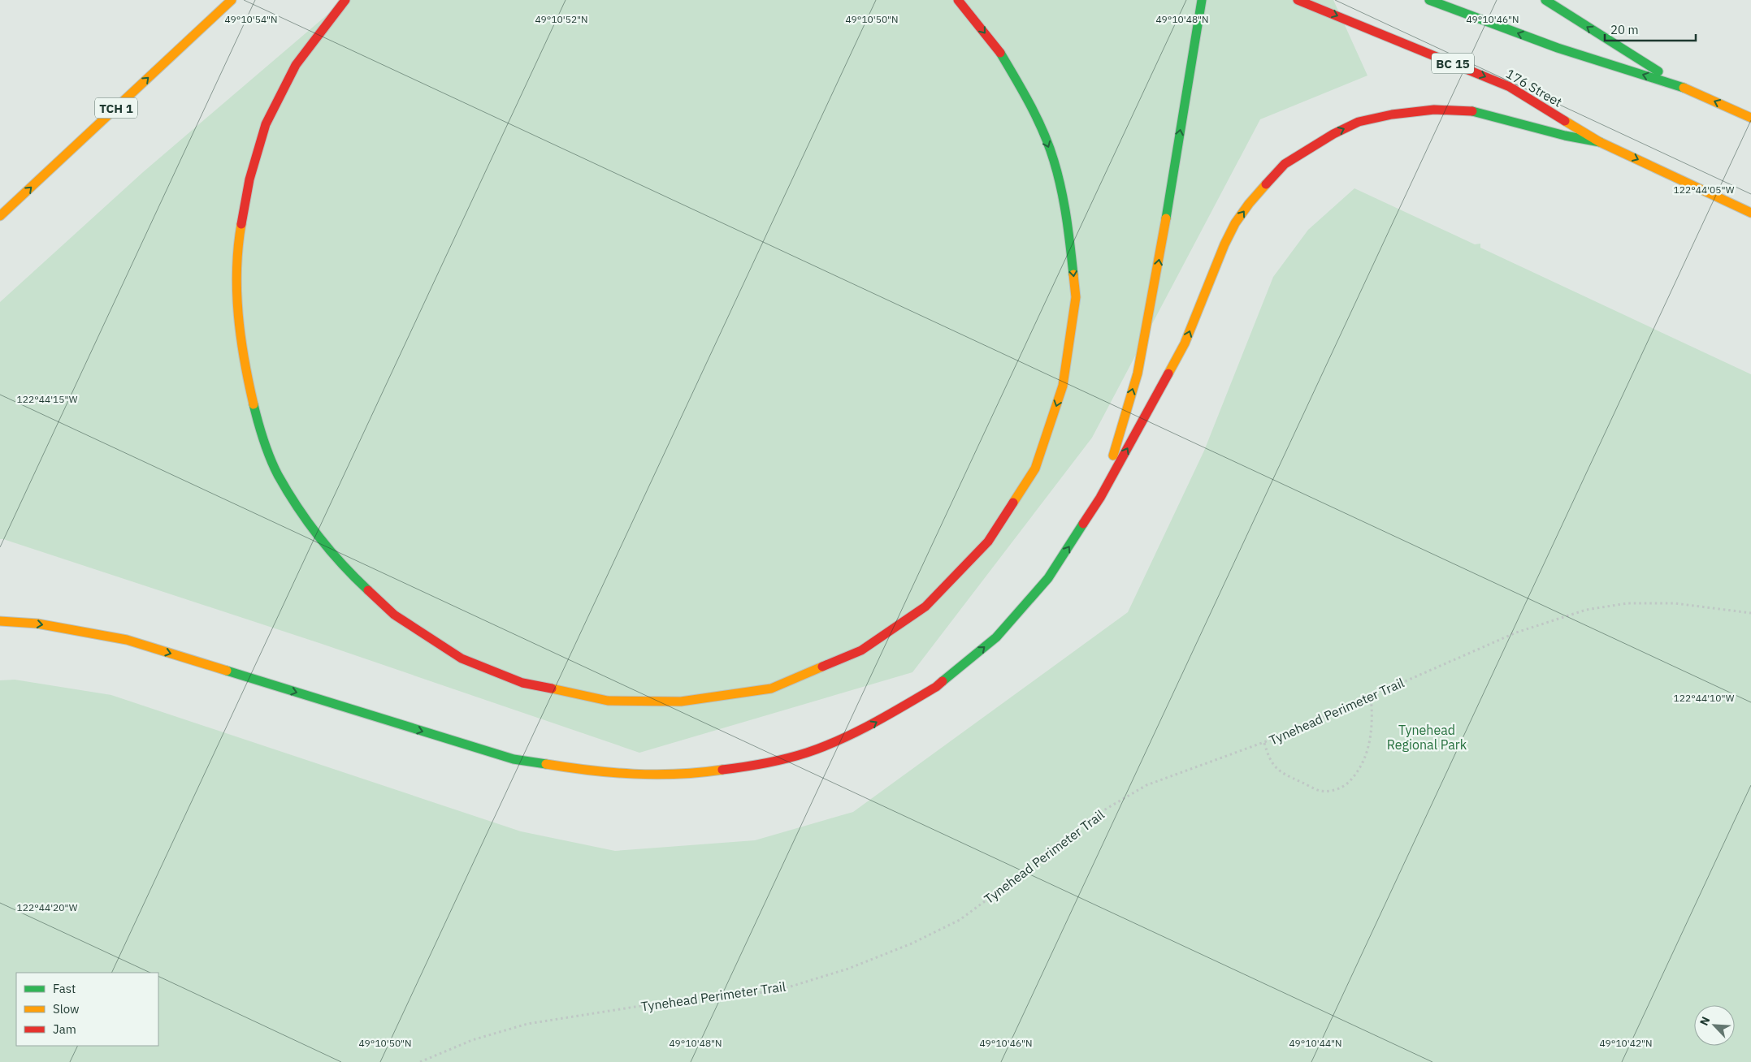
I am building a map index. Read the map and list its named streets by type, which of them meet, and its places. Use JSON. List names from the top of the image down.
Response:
{
  "streets": {
    "highway": ["BC 15", "176 Street", "TCH 1"],
    "path": ["Tynehead Perimeter Trail"]
  },
  "parks": ["Tynehead Regional Park"],
  "legend": ["Fast", "Slow", "Jam"],
  "scale_bar": "20 m",
  "north": "top left",
  "coordinates": [
    "49°10'54\"N",
    "49°10'52\"N",
    "49°10'50\"N",
    "49°10'48\"N",
    "49°10'46\"N",
    "122°44'05\"W",
    "122°44'15\"W",
    "122°44'10\"W",
    "122°44'20\"W",
    "49°10'44\"N",
    "49°10'42\"N"
  ]
}
